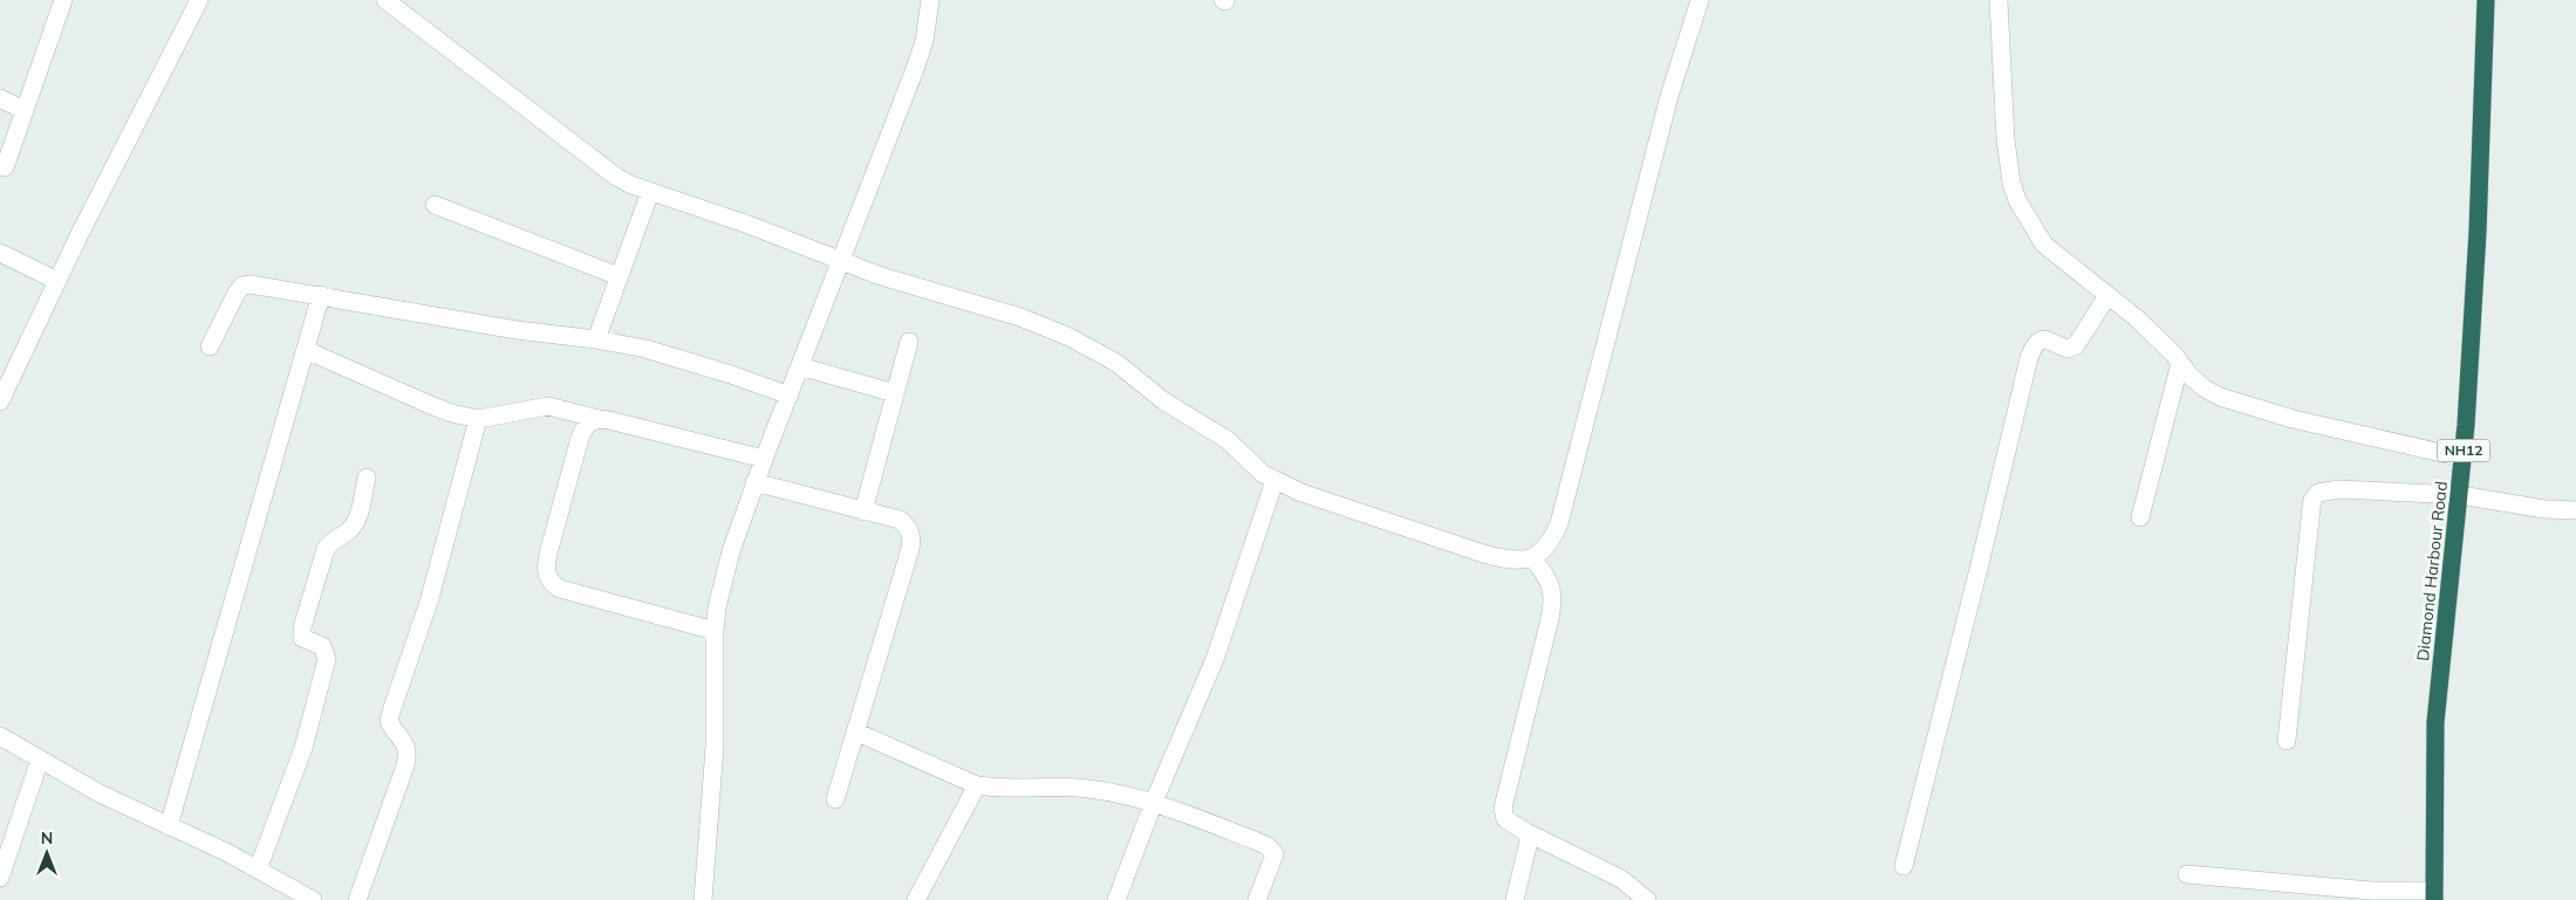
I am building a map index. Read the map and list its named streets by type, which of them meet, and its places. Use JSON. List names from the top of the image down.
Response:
{
  "streets": {
    "highway": ["NH12", "Diamond Harbour Road"]
  },
  "north": "top"
}
